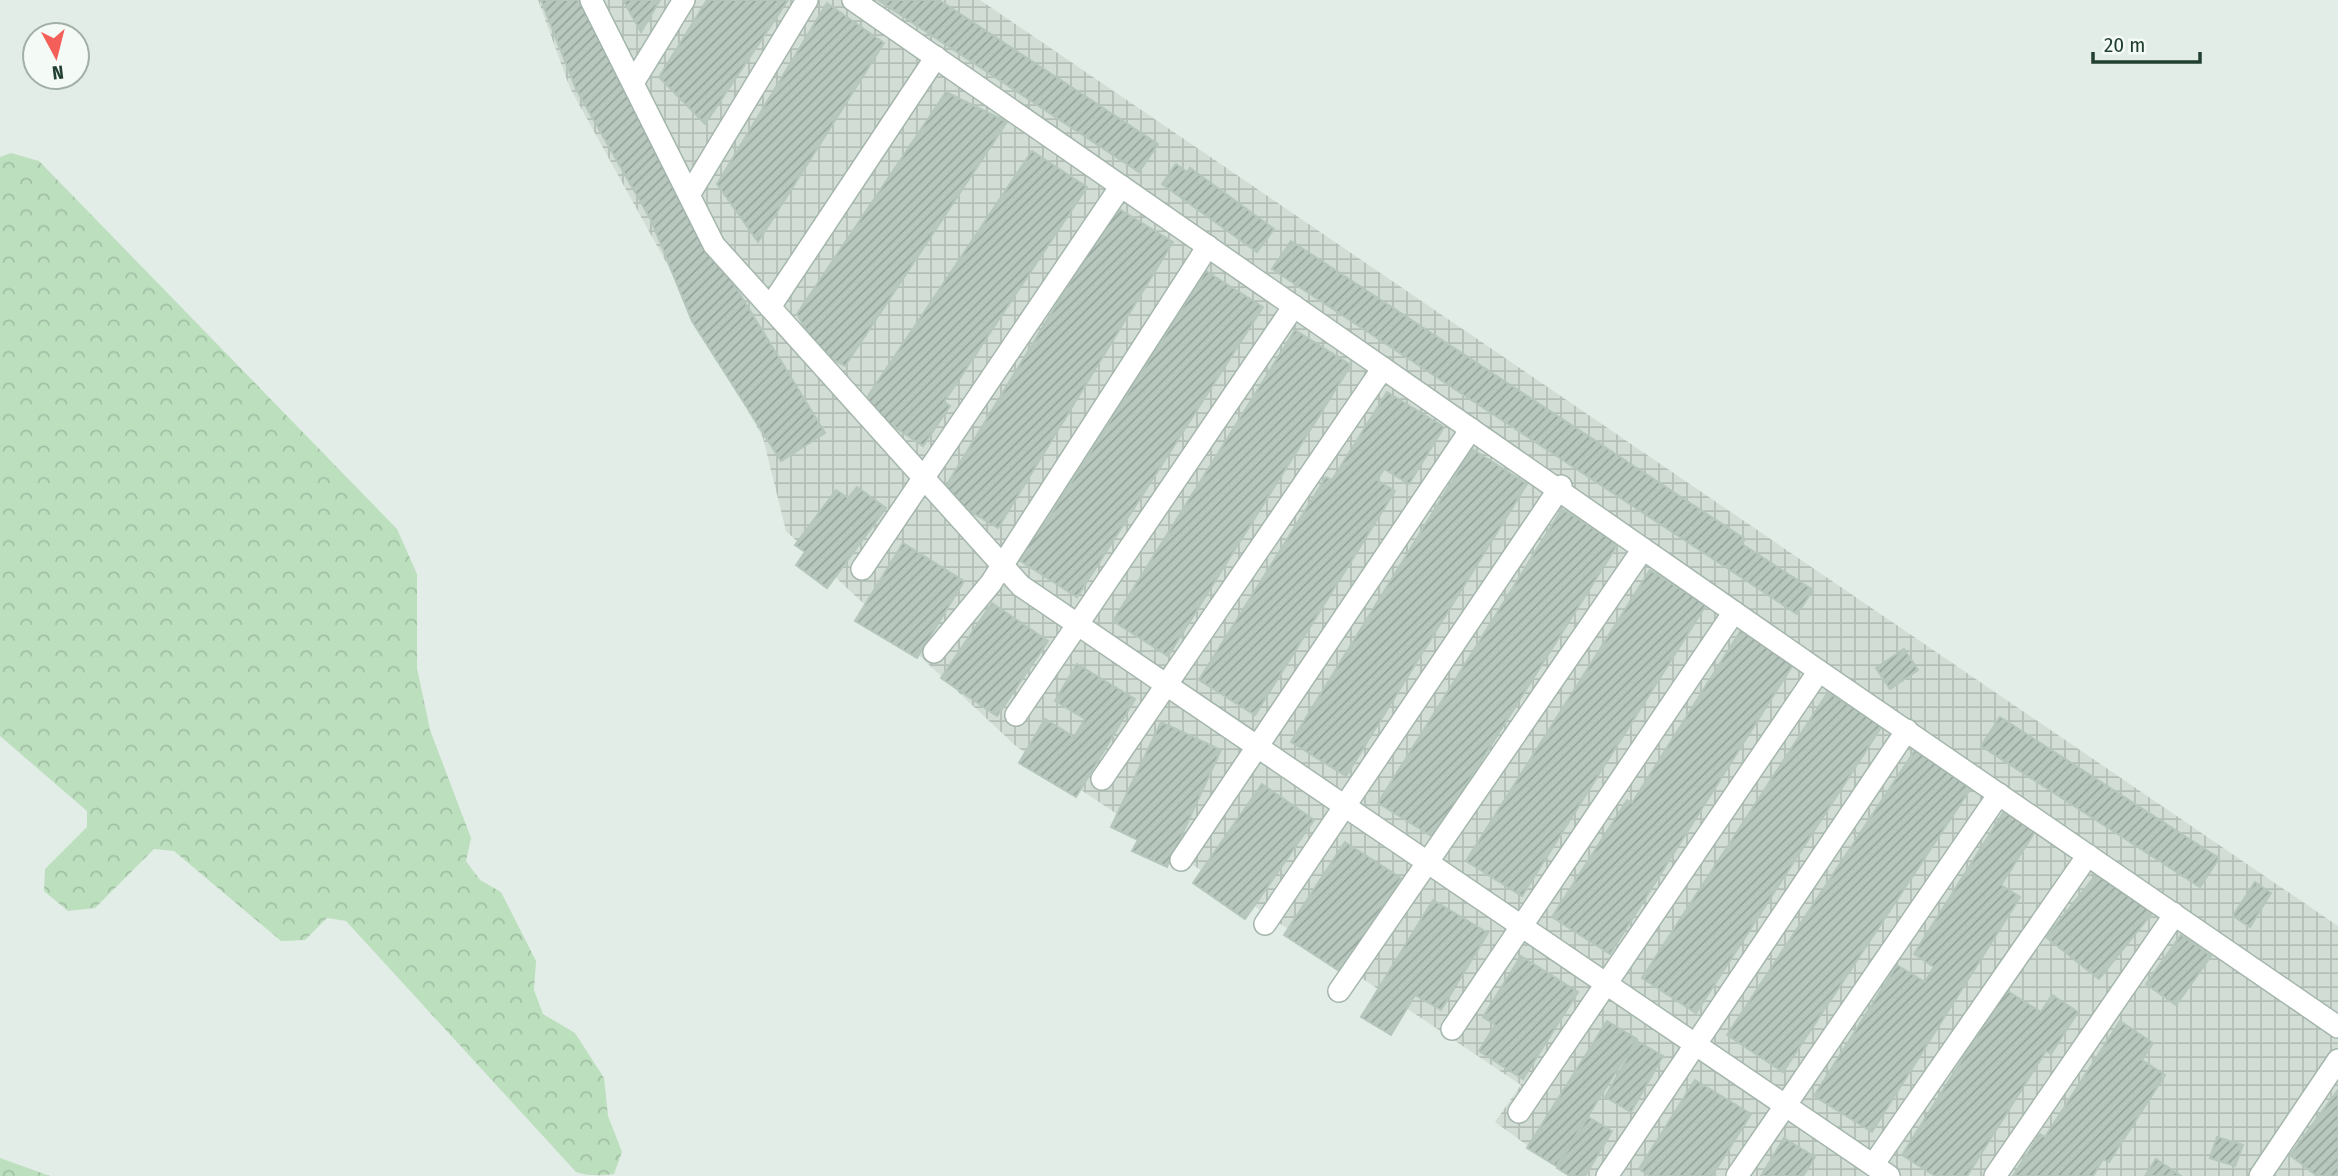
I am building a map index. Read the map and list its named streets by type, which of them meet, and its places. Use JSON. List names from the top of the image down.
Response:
{
  "scale_bar": "20 m",
  "north": "bottom"
}
